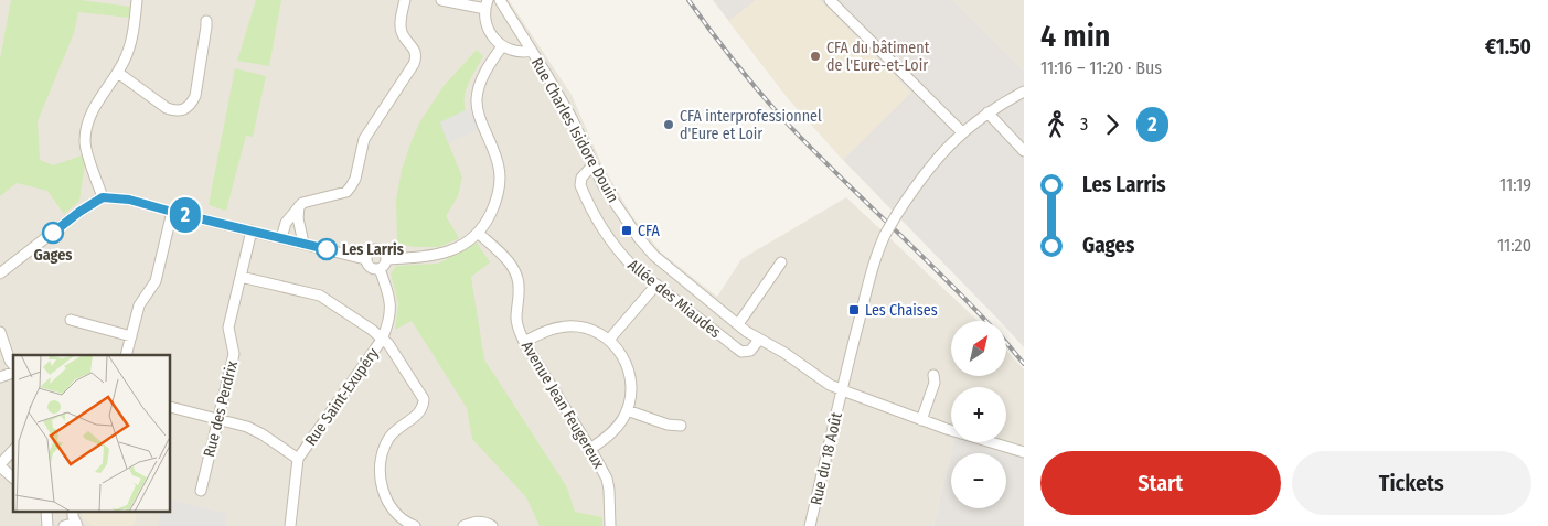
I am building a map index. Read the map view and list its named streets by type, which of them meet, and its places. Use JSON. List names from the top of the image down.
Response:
{
  "streets": {
    "street": [
      "Rue Charles Isidore Douin",
      "Allée des Miaudes",
      "Rue Saint-Exupéry",
      "Avenue Jean Feugereux",
      "Rue des Perdrix",
      "Rue du 18 Août"
    ]
  },
  "crossings": [
    ["Rue Charles Isidore Douin", "Allée des Miaudes"],
    ["Rue Charles Isidore Douin", "Rue du 18 Août"]
  ],
  "places": {
    "other": [
      "CFA du bâtiment de l'Eure-et-Loir",
      "CFA interprofessionnel d'Eure et Loir",
      "Gages",
      "Les Larris"
    ],
    "transit": ["CFA", "Les Chaises"]
  },
  "lines": ["bus line 2"],
  "north": "top right",
  "page": {
    "on_map": "2",
    "heading": ["4 min", "11:16 – 11:20 · Bus", "€1.50"],
    "legs": ["3", "2"],
    "list": [
      {
        "name": "Les Larris",
        "value": "11:19"
      },
      {
        "name": "Gages",
        "value": "11:20"
      }
    ],
    "map_buttons": ["+", "−"],
    "buttons": ["Start", "Tickets"]
  }
}
